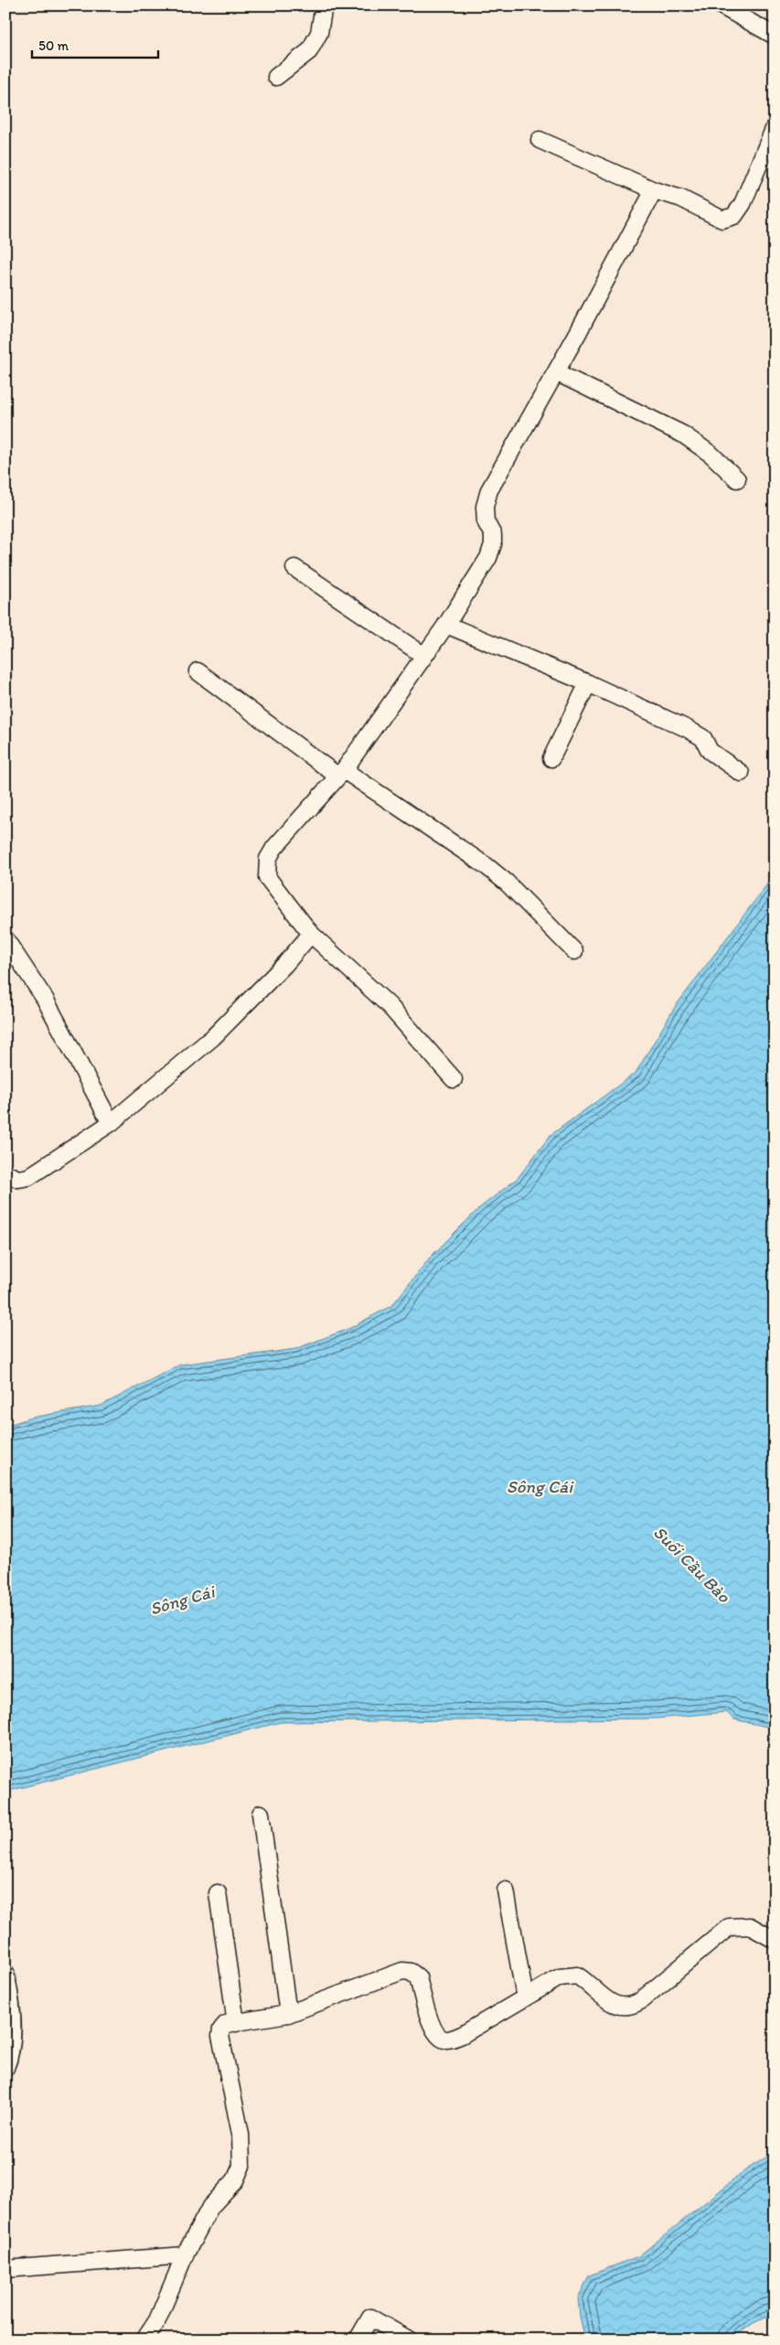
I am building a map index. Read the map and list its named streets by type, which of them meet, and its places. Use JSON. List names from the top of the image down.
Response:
{
  "water": ["Sông Cái", "Suối Cầu Bào"],
  "scale_bar": "50 m"
}
